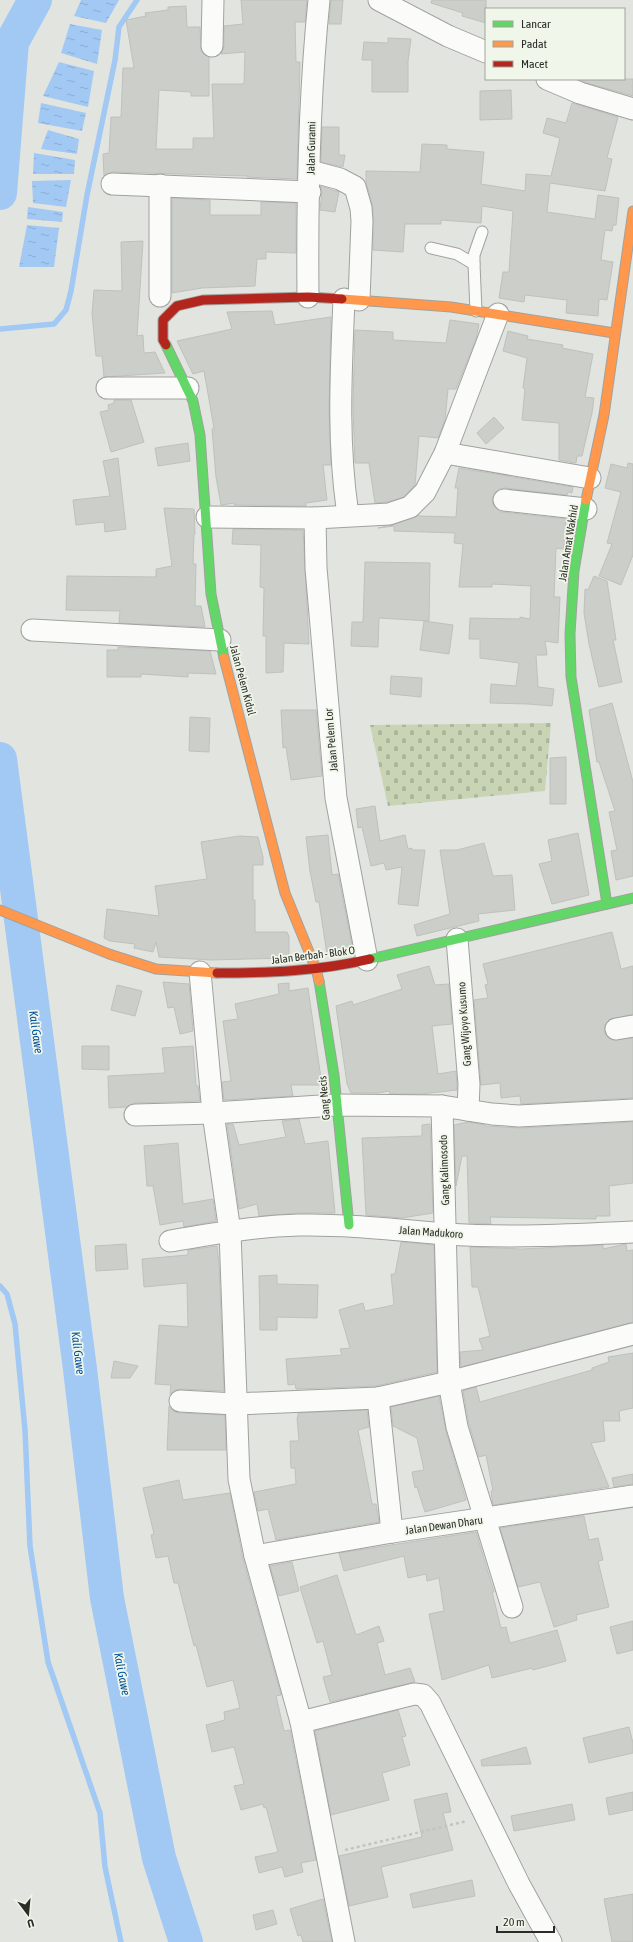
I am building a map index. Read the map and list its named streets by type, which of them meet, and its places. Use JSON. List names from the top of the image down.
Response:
{
  "streets": {
    "street": [
      "Jalan Gurami",
      "Jalan Amat Wakhid",
      "Jalan Pelem Kidul",
      "Jalan Pelem Lor",
      "Jalan Berbah - Blok O",
      "Gang Wijoyo Kusumo",
      "Gang Necis",
      "Gang Kalimosodo",
      "Jalan Madukoro",
      "Jalan Dewan Dharu"
    ]
  },
  "crossings": [
    ["Jalan Gurami", "Jalan Pelem Kidul"],
    ["Jalan Amat Wakhid", "Jalan Pelem Kidul"],
    ["Jalan Amat Wakhid", "Jalan Berbah - Blok O"],
    ["Jalan Pelem Kidul", "Jalan Berbah - Blok O"],
    ["Jalan Pelem Kidul", "Gang Necis"],
    ["Jalan Pelem Lor", "Jalan Berbah - Blok O"],
    ["Jalan Berbah - Blok O", "Gang Wijoyo Kusumo"],
    ["Jalan Berbah - Blok O", "Gang Necis"],
    ["Gang Necis", "Jalan Madukoro"],
    ["Gang Kalimosodo", "Jalan Madukoro"],
    ["Gang Kalimosodo", "Jalan Dewan Dharu"]
  ],
  "water": ["Kali Gawe"],
  "legend": ["Lancar", "Padat", "Macet"],
  "scale_bar": "20 m",
  "north": "bottom"
}
